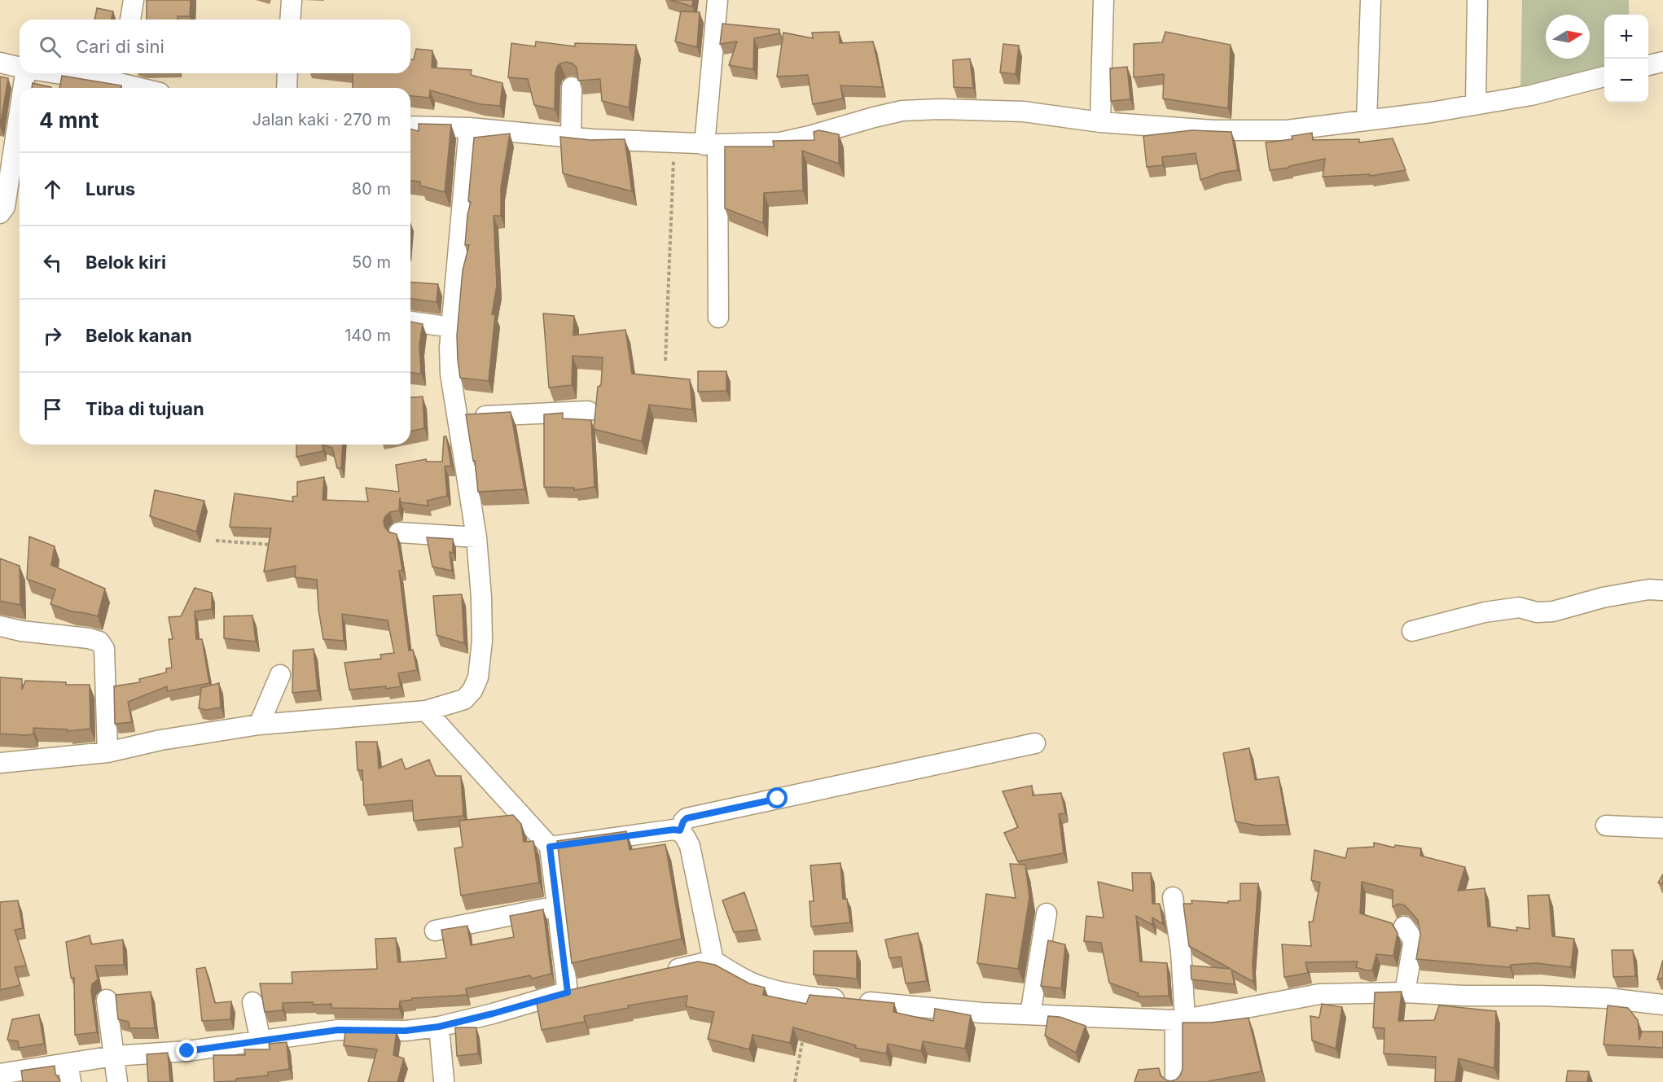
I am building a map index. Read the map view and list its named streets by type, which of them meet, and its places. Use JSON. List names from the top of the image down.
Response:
{
  "north": "right",
  "page": {
    "map_buttons": ["+", "−"],
    "search": "Cari di sini",
    "heading": ["4 mnt", "Jalan kaki · 270 m"],
    "list": [
      ["Lurus", "80 m"],
      ["Belok kiri", "50 m"],
      ["Belok kanan", "140 m"],
      "Tiba di tujuan"
    ]
  }
}
